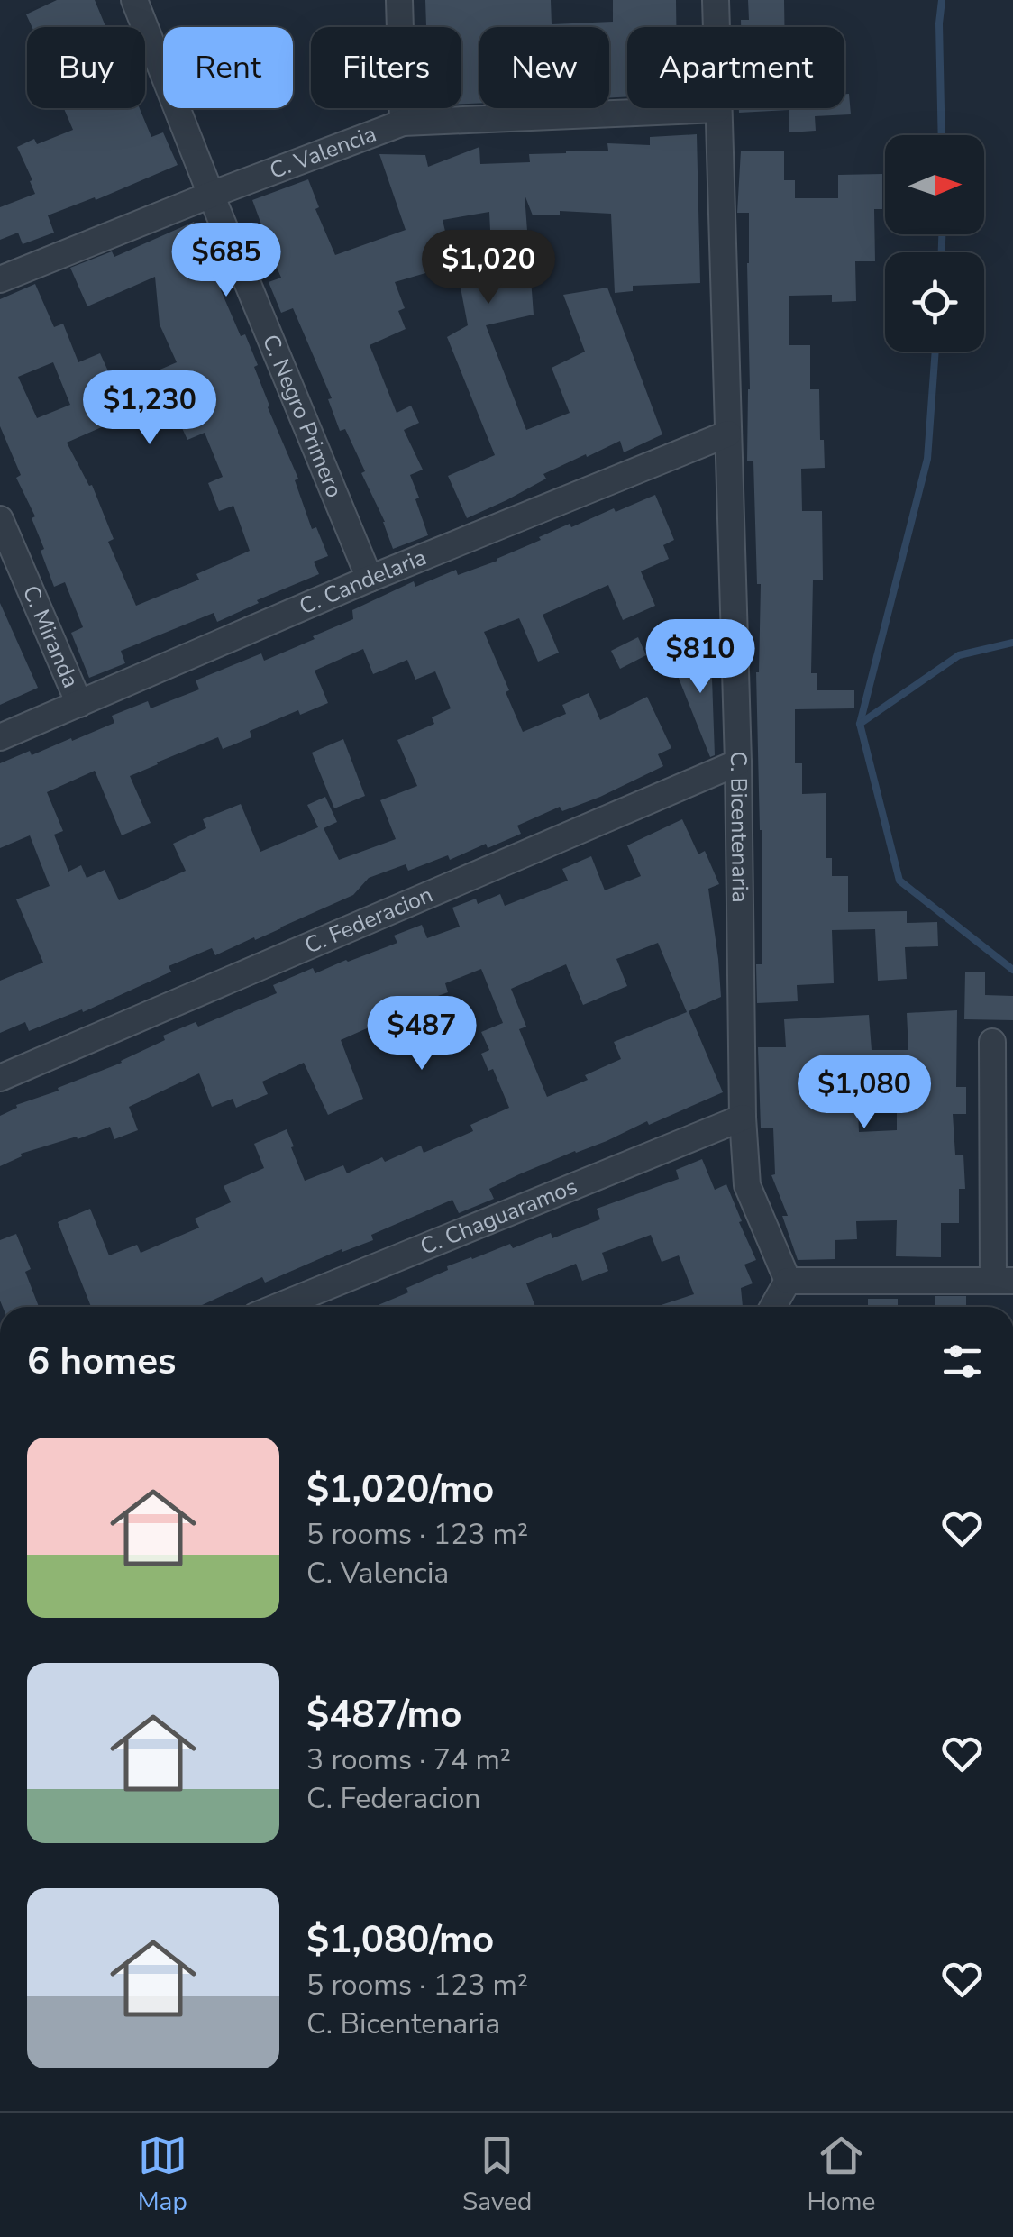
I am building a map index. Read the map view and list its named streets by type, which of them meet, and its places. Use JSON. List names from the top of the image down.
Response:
{
  "streets": {
    "street": [
      "C. Valencia",
      "C. Negro Primero",
      "C. Candelaria",
      "C. Miranda",
      "C. Bicentenaria",
      "C. Federacion",
      "C. Chaguaramos"
    ]
  },
  "crossings": [
    ["C. Valencia", "C. Negro Primero"],
    ["C. Valencia", "C. Bicentenaria"],
    ["C. Negro Primero", "C. Candelaria"],
    ["C. Candelaria", "C. Miranda"],
    ["C. Candelaria", "C. Bicentenaria"],
    ["C. Bicentenaria", "C. Federacion"],
    ["C. Bicentenaria", "C. Chaguaramos"]
  ],
  "north": "right",
  "page": {
    "chip": [
      "Buy",
      "Rent",
      "Filters",
      "New",
      "Apartment"
    ],
    "price": [
      "$685",
      "$1,020",
      "$1,230",
      "$810",
      "$487",
      "$1,080"
    ],
    "heading": "6 homes",
    "list": [
      {
        "name": "$1,020/mo",
        "note": "5 rooms · 123 m² · C. Valencia"
      },
      {
        "name": "$487/mo",
        "note": "3 rooms · 74 m² · C. Federacion"
      },
      {
        "name": "$1,080/mo",
        "note": "5 rooms · 123 m² · C. Bicentenaria"
      }
    ],
    "tabs": ["Map", "Saved", "Home"]
  }
}
